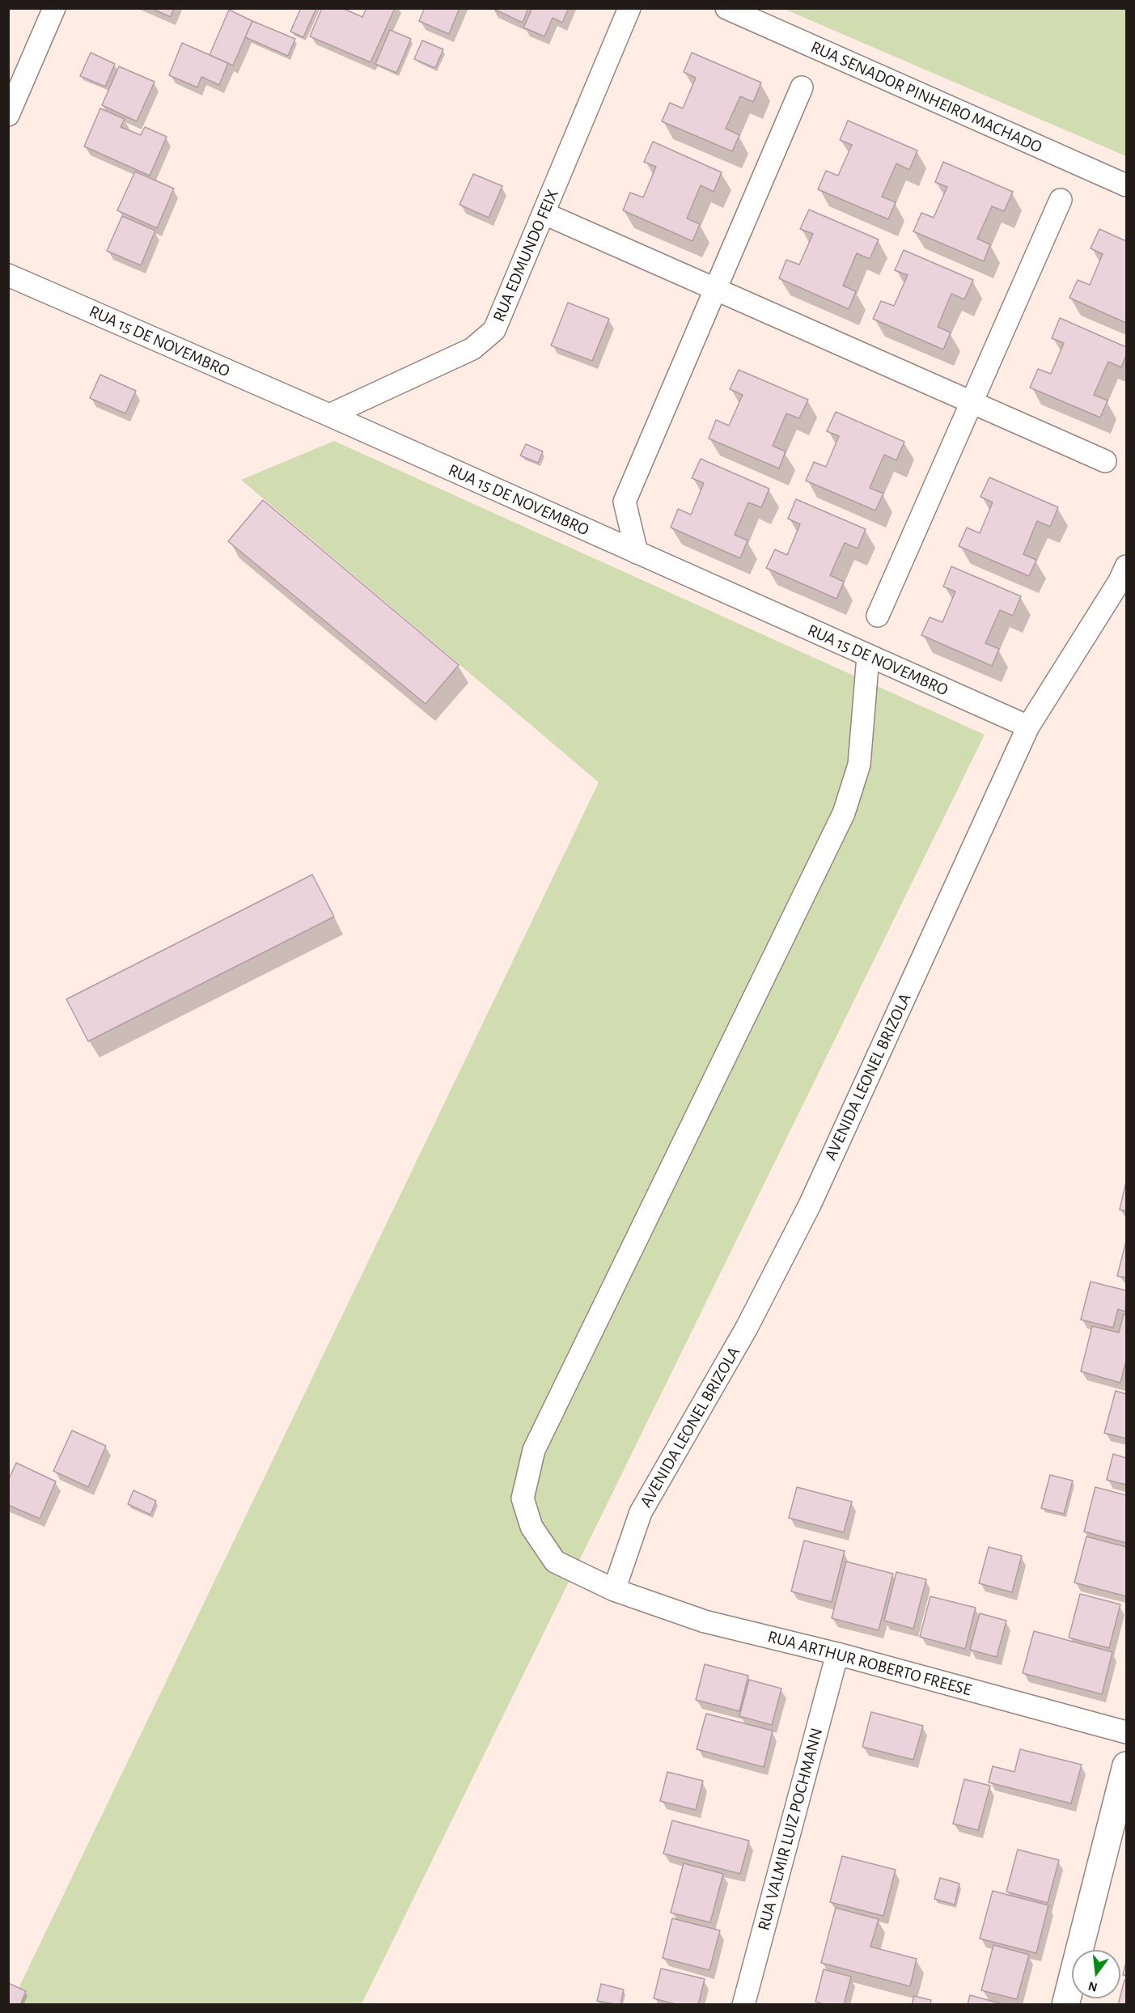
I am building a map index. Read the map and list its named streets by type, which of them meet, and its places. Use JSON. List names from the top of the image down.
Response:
{
  "streets": {
    "street": [
      "RUA SENADOR PINHEIRO MACHADO",
      "RUA EDMUNDO FEIX",
      "RUA 15 DE NOVEMBRO",
      "AVENIDA LEONEL BRIZOLA",
      "RUA ARTHUR ROBERTO FREESE",
      "RUA VALMIR LUIZ POCHMANN"
    ]
  },
  "crossings": [
    ["RUA EDMUNDO FEIX", "RUA 15 DE NOVEMBRO"],
    ["RUA 15 DE NOVEMBRO", "AVENIDA LEONEL BRIZOLA"],
    ["RUA 15 DE NOVEMBRO", "RUA ARTHUR ROBERTO FREESE"],
    ["AVENIDA LEONEL BRIZOLA", "RUA ARTHUR ROBERTO FREESE"],
    ["RUA ARTHUR ROBERTO FREESE", "RUA VALMIR LUIZ POCHMANN"]
  ],
  "north": "bottom"
}
